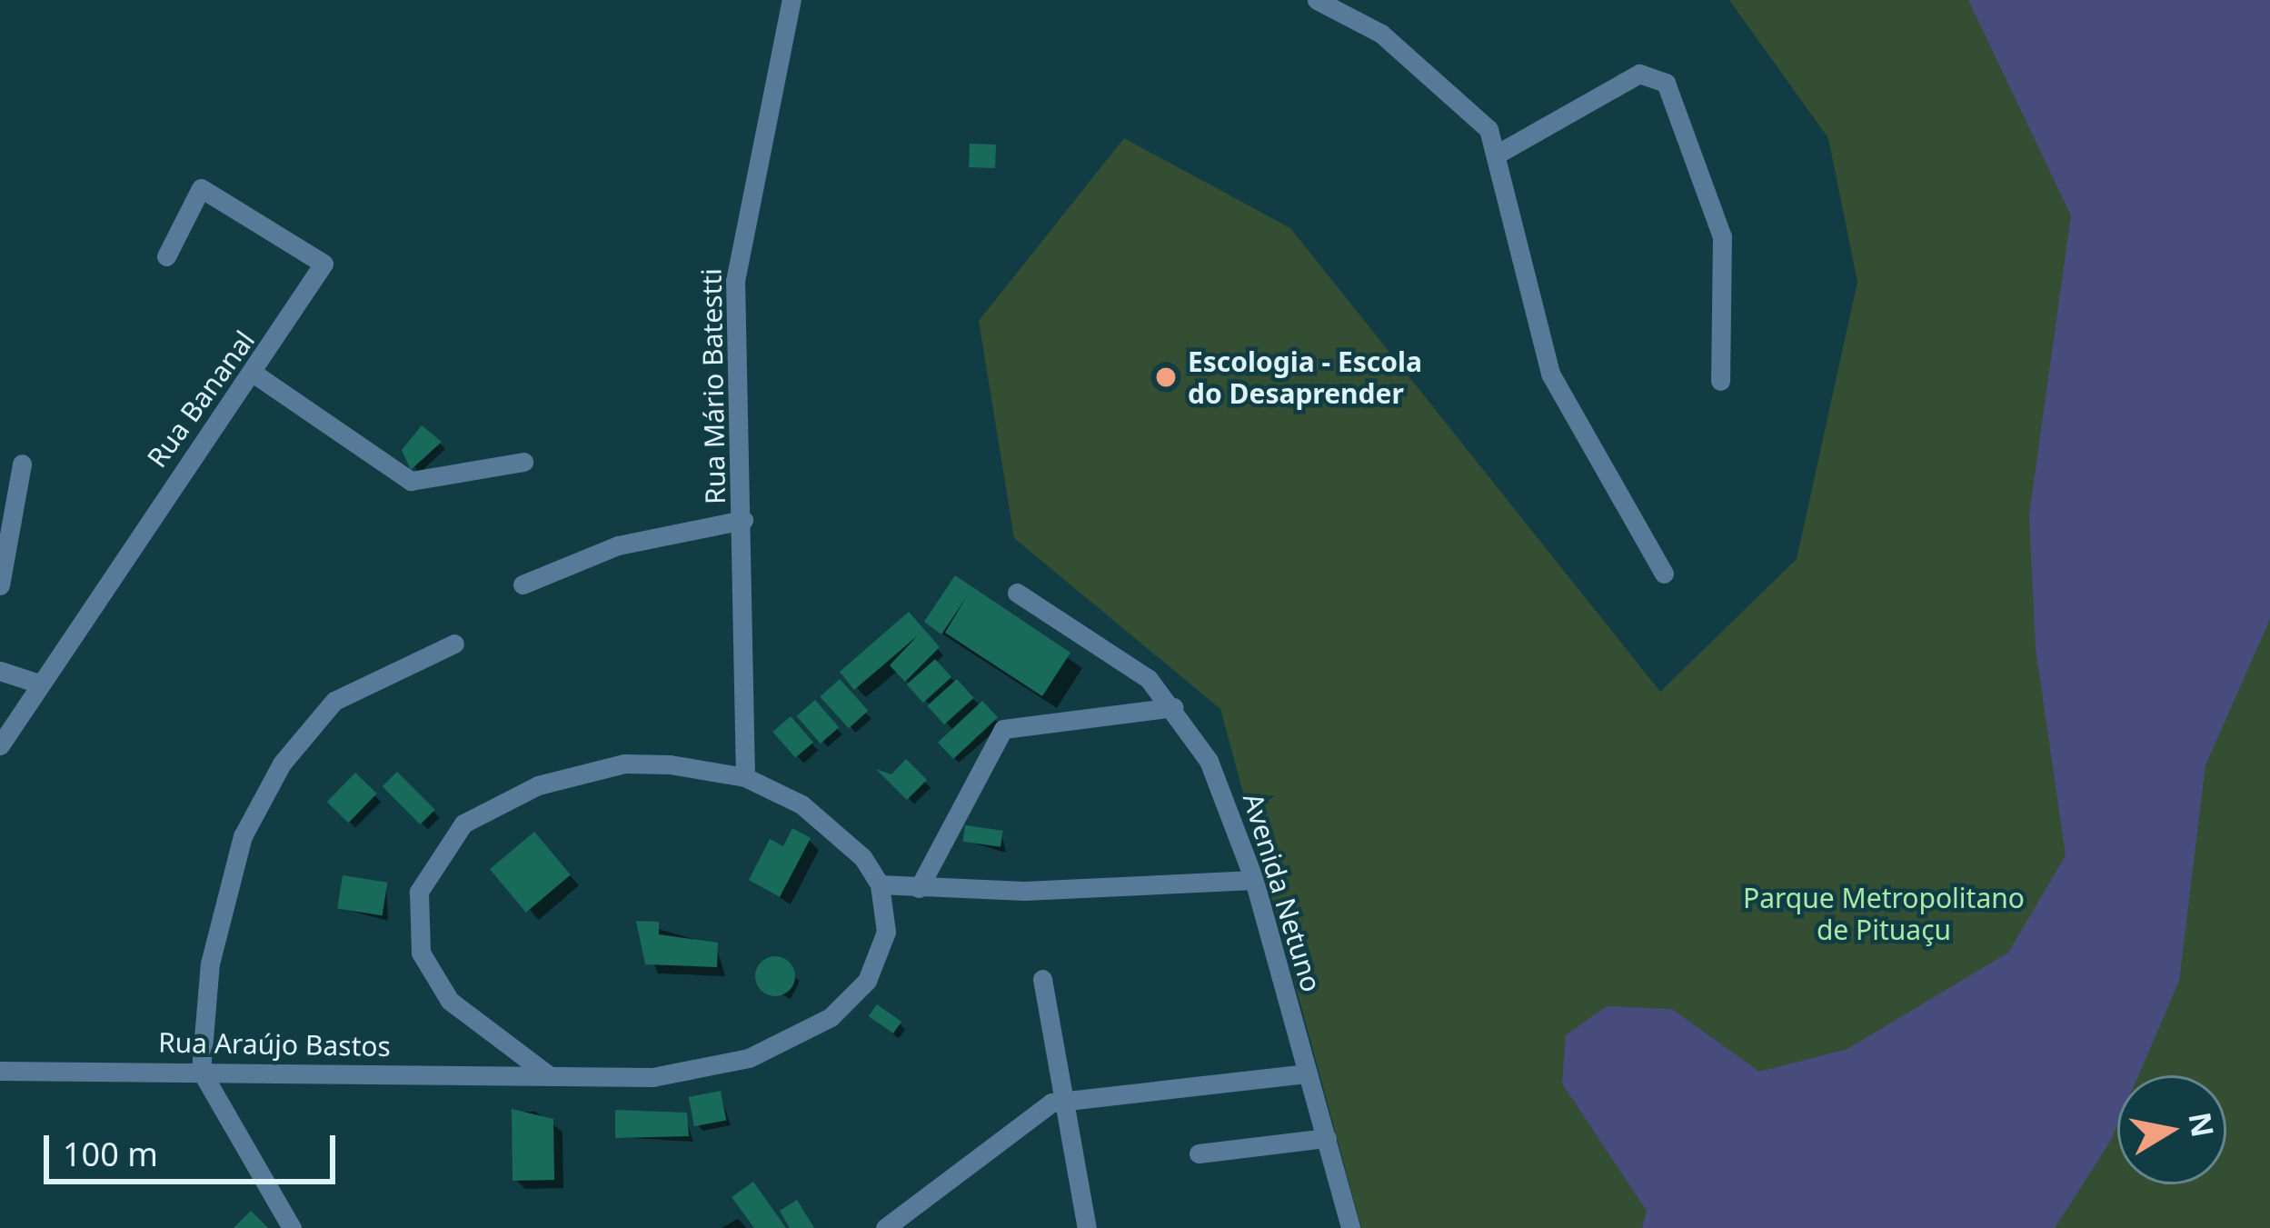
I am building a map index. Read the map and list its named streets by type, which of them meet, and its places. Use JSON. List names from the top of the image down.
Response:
{
  "streets": {
    "street": [
      "Rua Mário Batestti",
      "Rua Bananal",
      "Avenida Netuno",
      "Rua Araújo Bastos"
    ]
  },
  "parks": ["Parque Metropolitano de Pituaçu"],
  "places": ["Escologia - Escola do Desaprender"],
  "scale_bar": "100 m",
  "north": "right"
}
